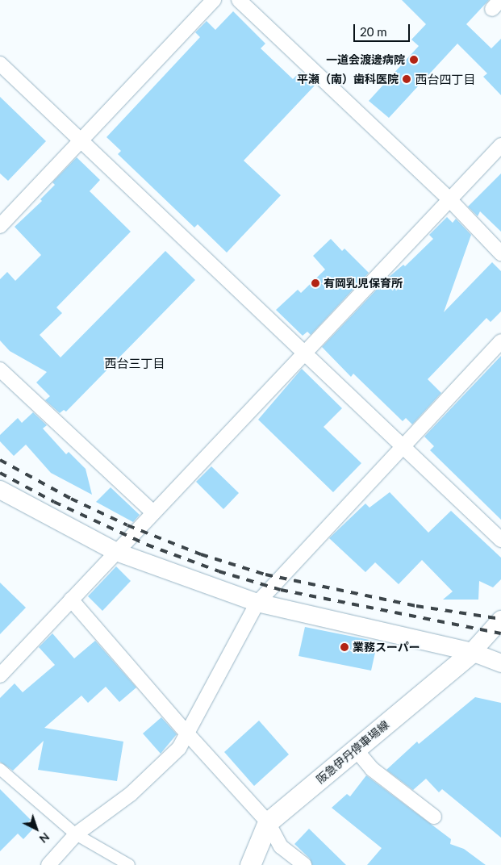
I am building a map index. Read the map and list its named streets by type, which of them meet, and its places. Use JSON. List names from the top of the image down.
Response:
{
  "streets": {
    "main road": ["阪急伊丹停車場線"]
  },
  "districts": ["西台四丁目", "西台三丁目"],
  "places": [
    "一道会渡邊病院",
    "平瀬（南）歯科医院",
    "有岡乳児保育所",
    "業務スーパー"
  ],
  "scale_bar": "20 m",
  "north": "bottom right"
}
